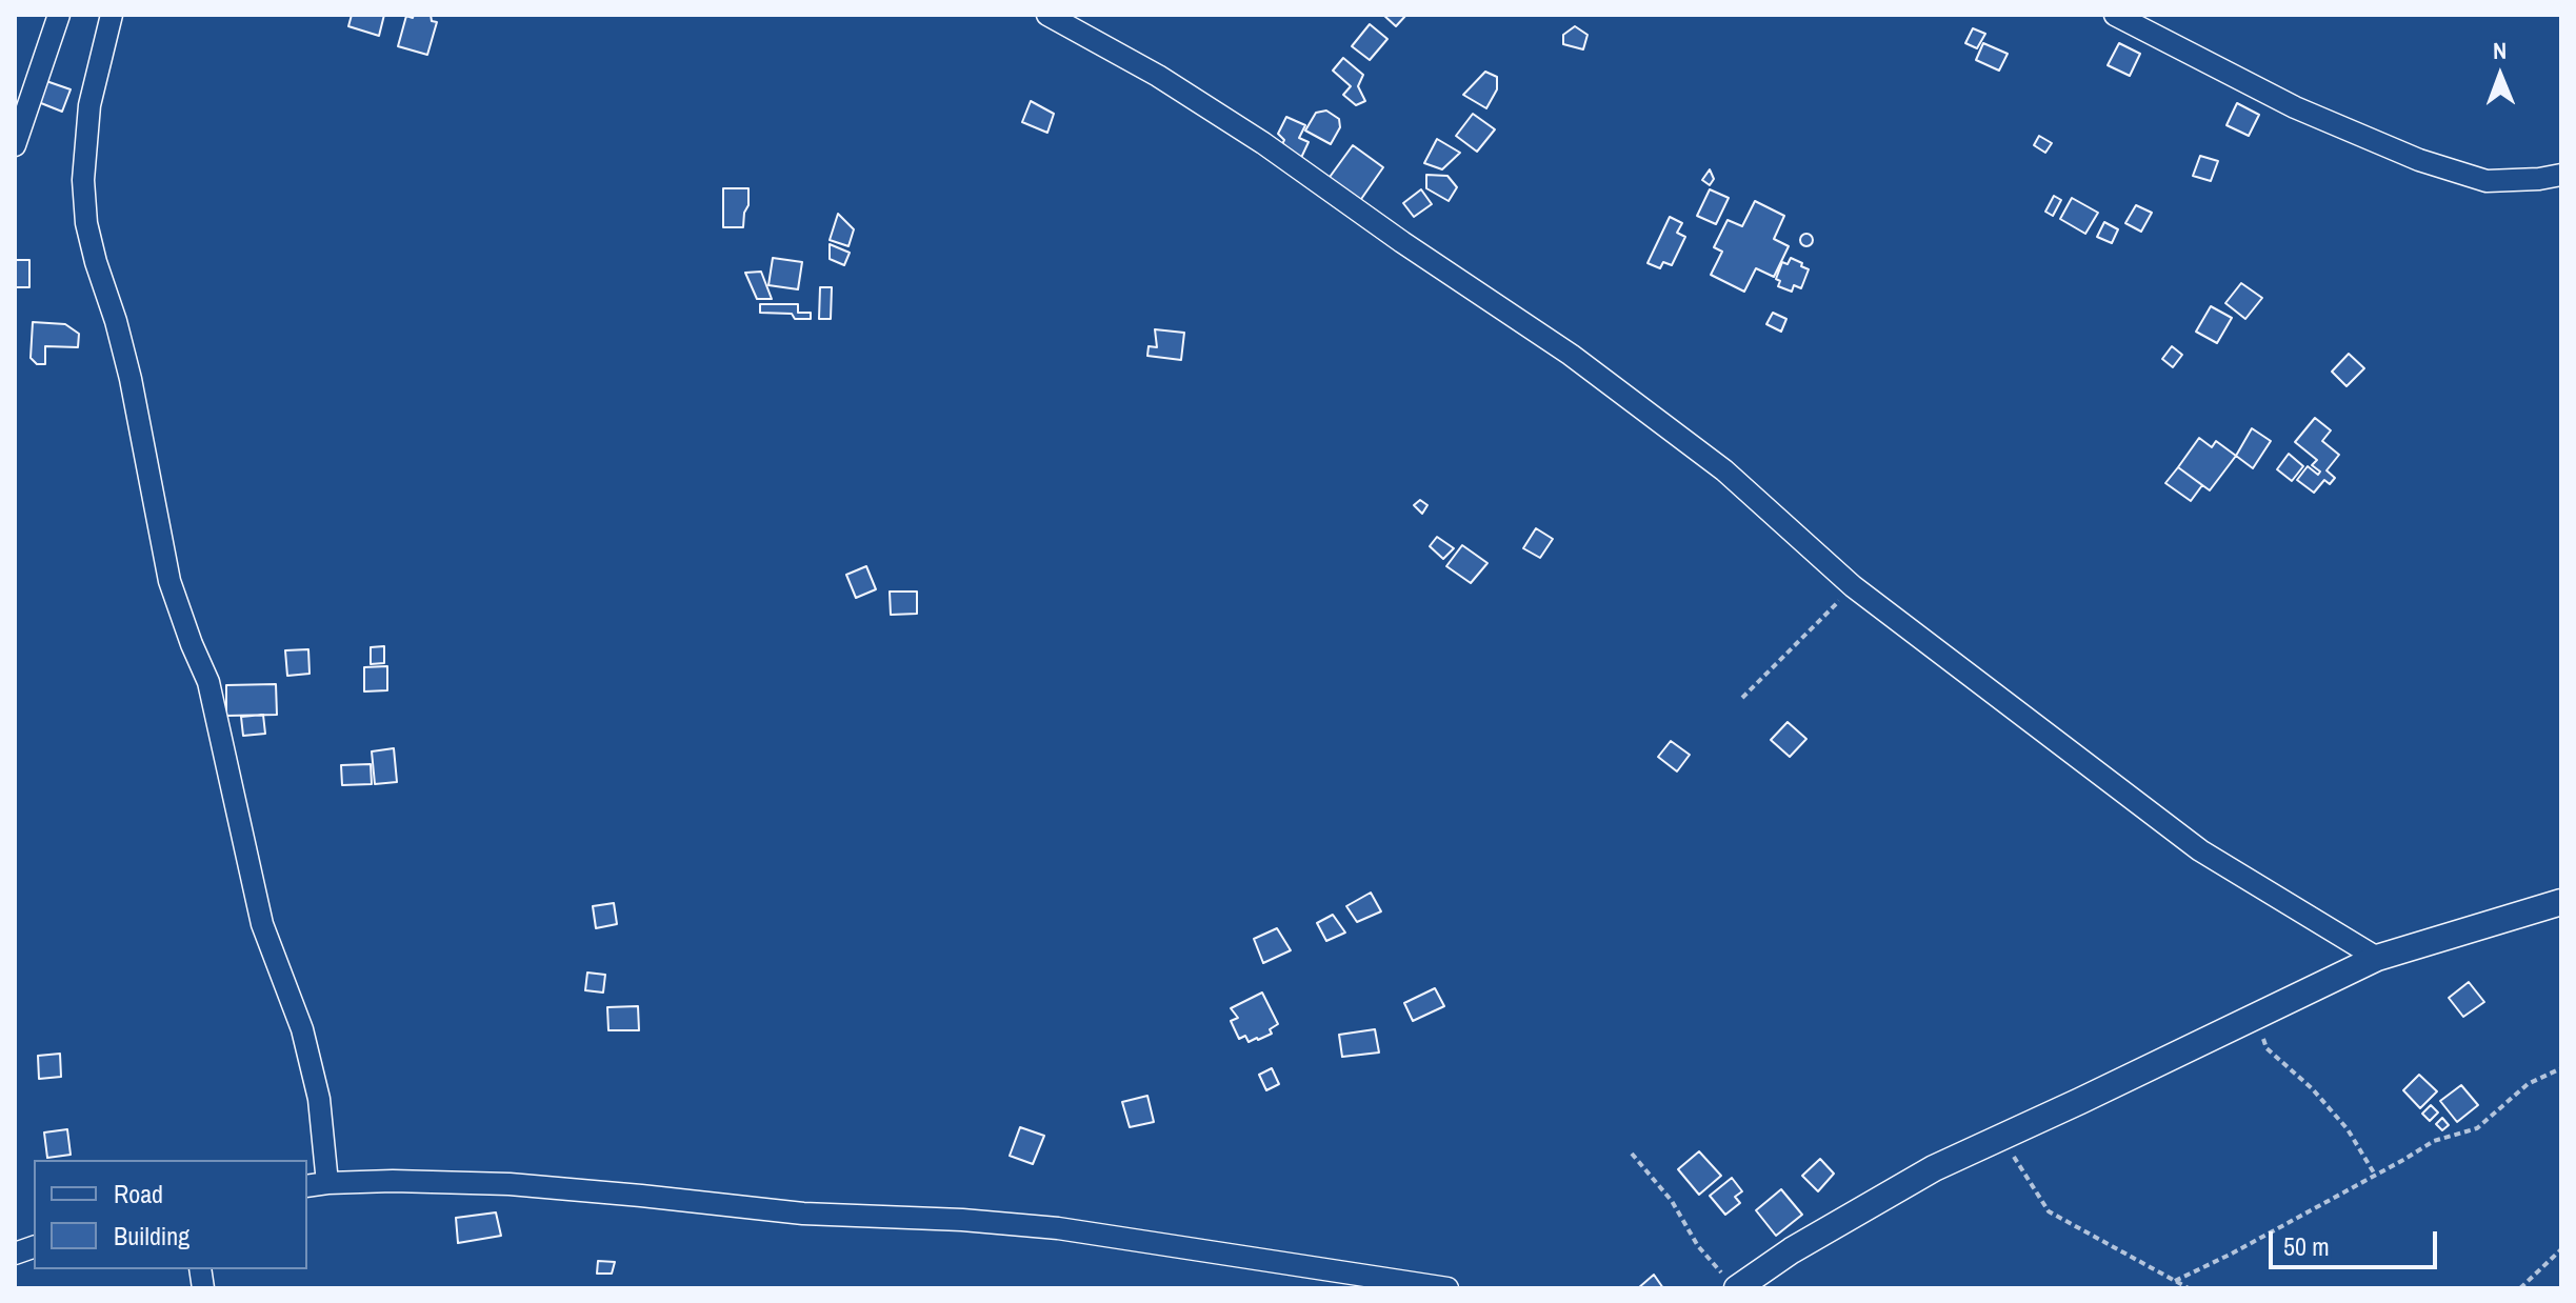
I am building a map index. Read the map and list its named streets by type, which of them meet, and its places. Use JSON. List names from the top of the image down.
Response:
{
  "legend": ["Road", "Building"],
  "scale_bar": "50 m",
  "north": "top"
}
